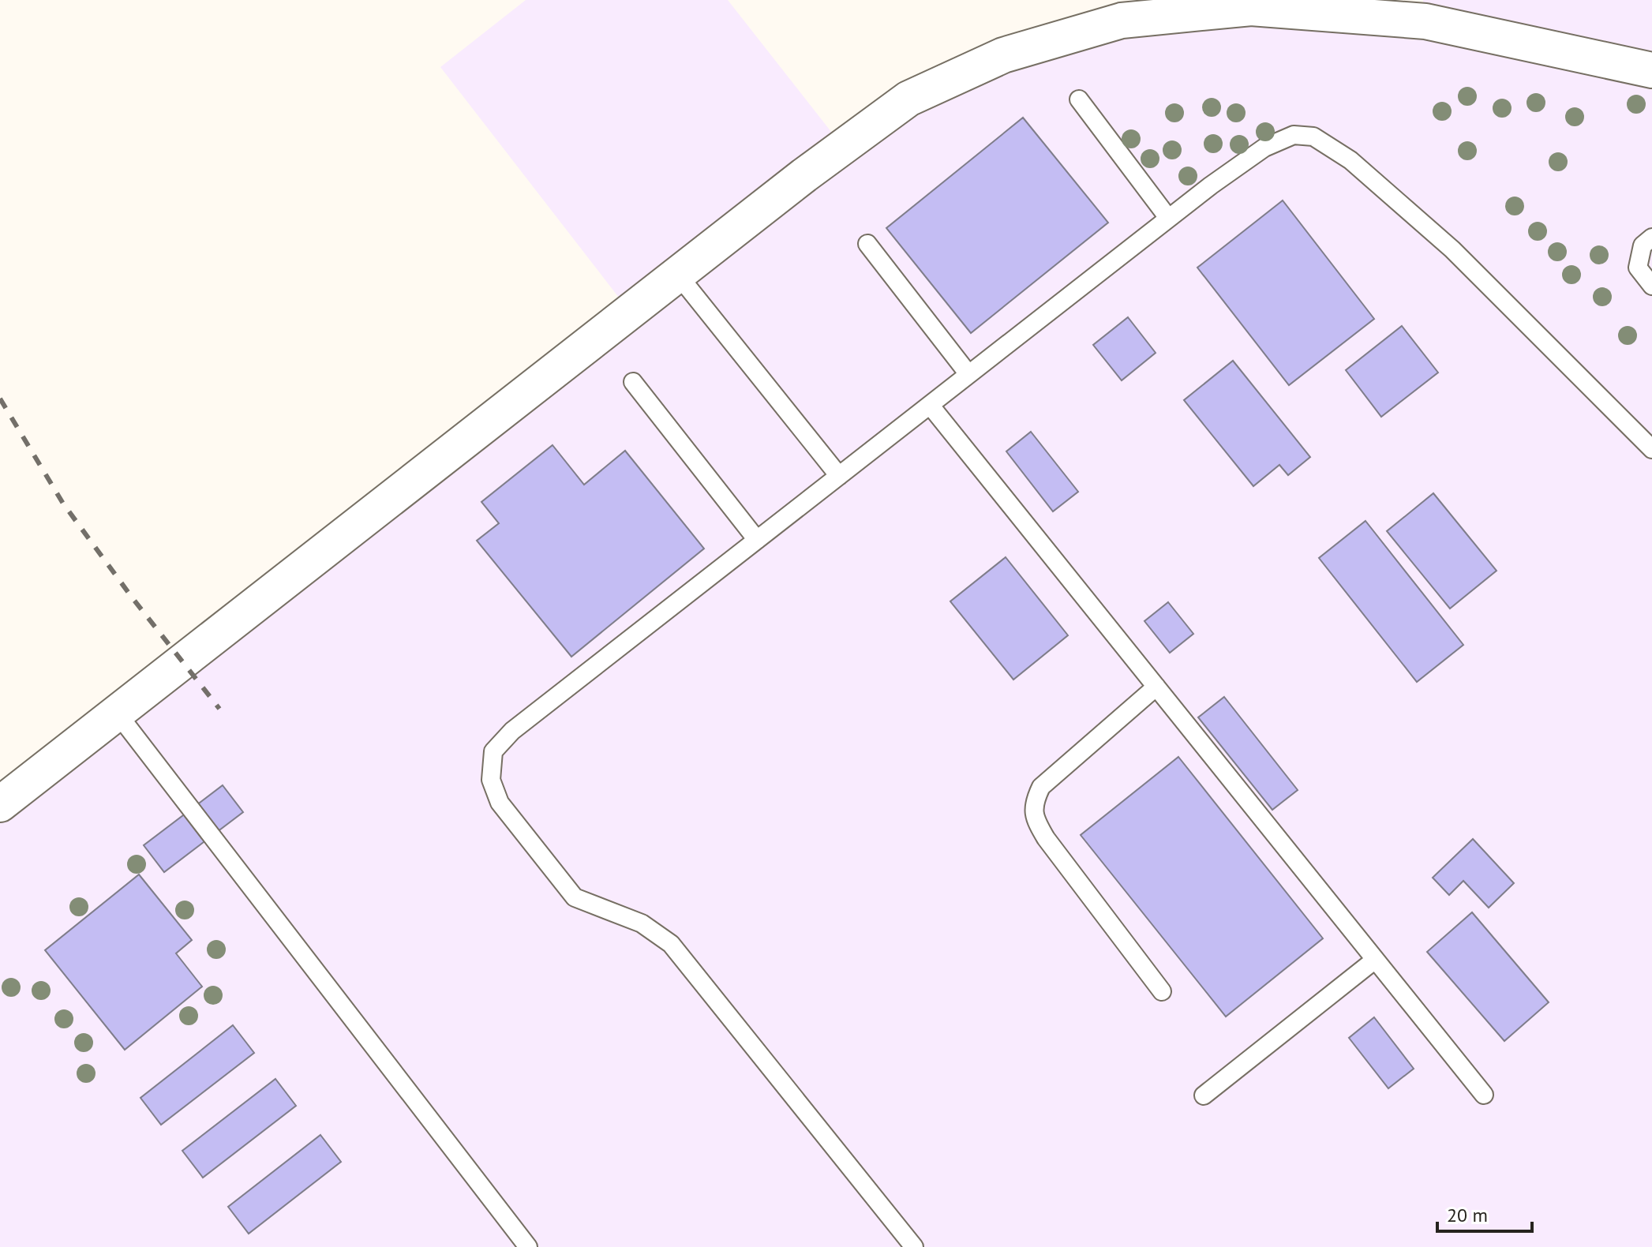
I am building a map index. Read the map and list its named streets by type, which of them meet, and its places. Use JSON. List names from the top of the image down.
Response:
{
  "scale_bar": "20 m"
}
